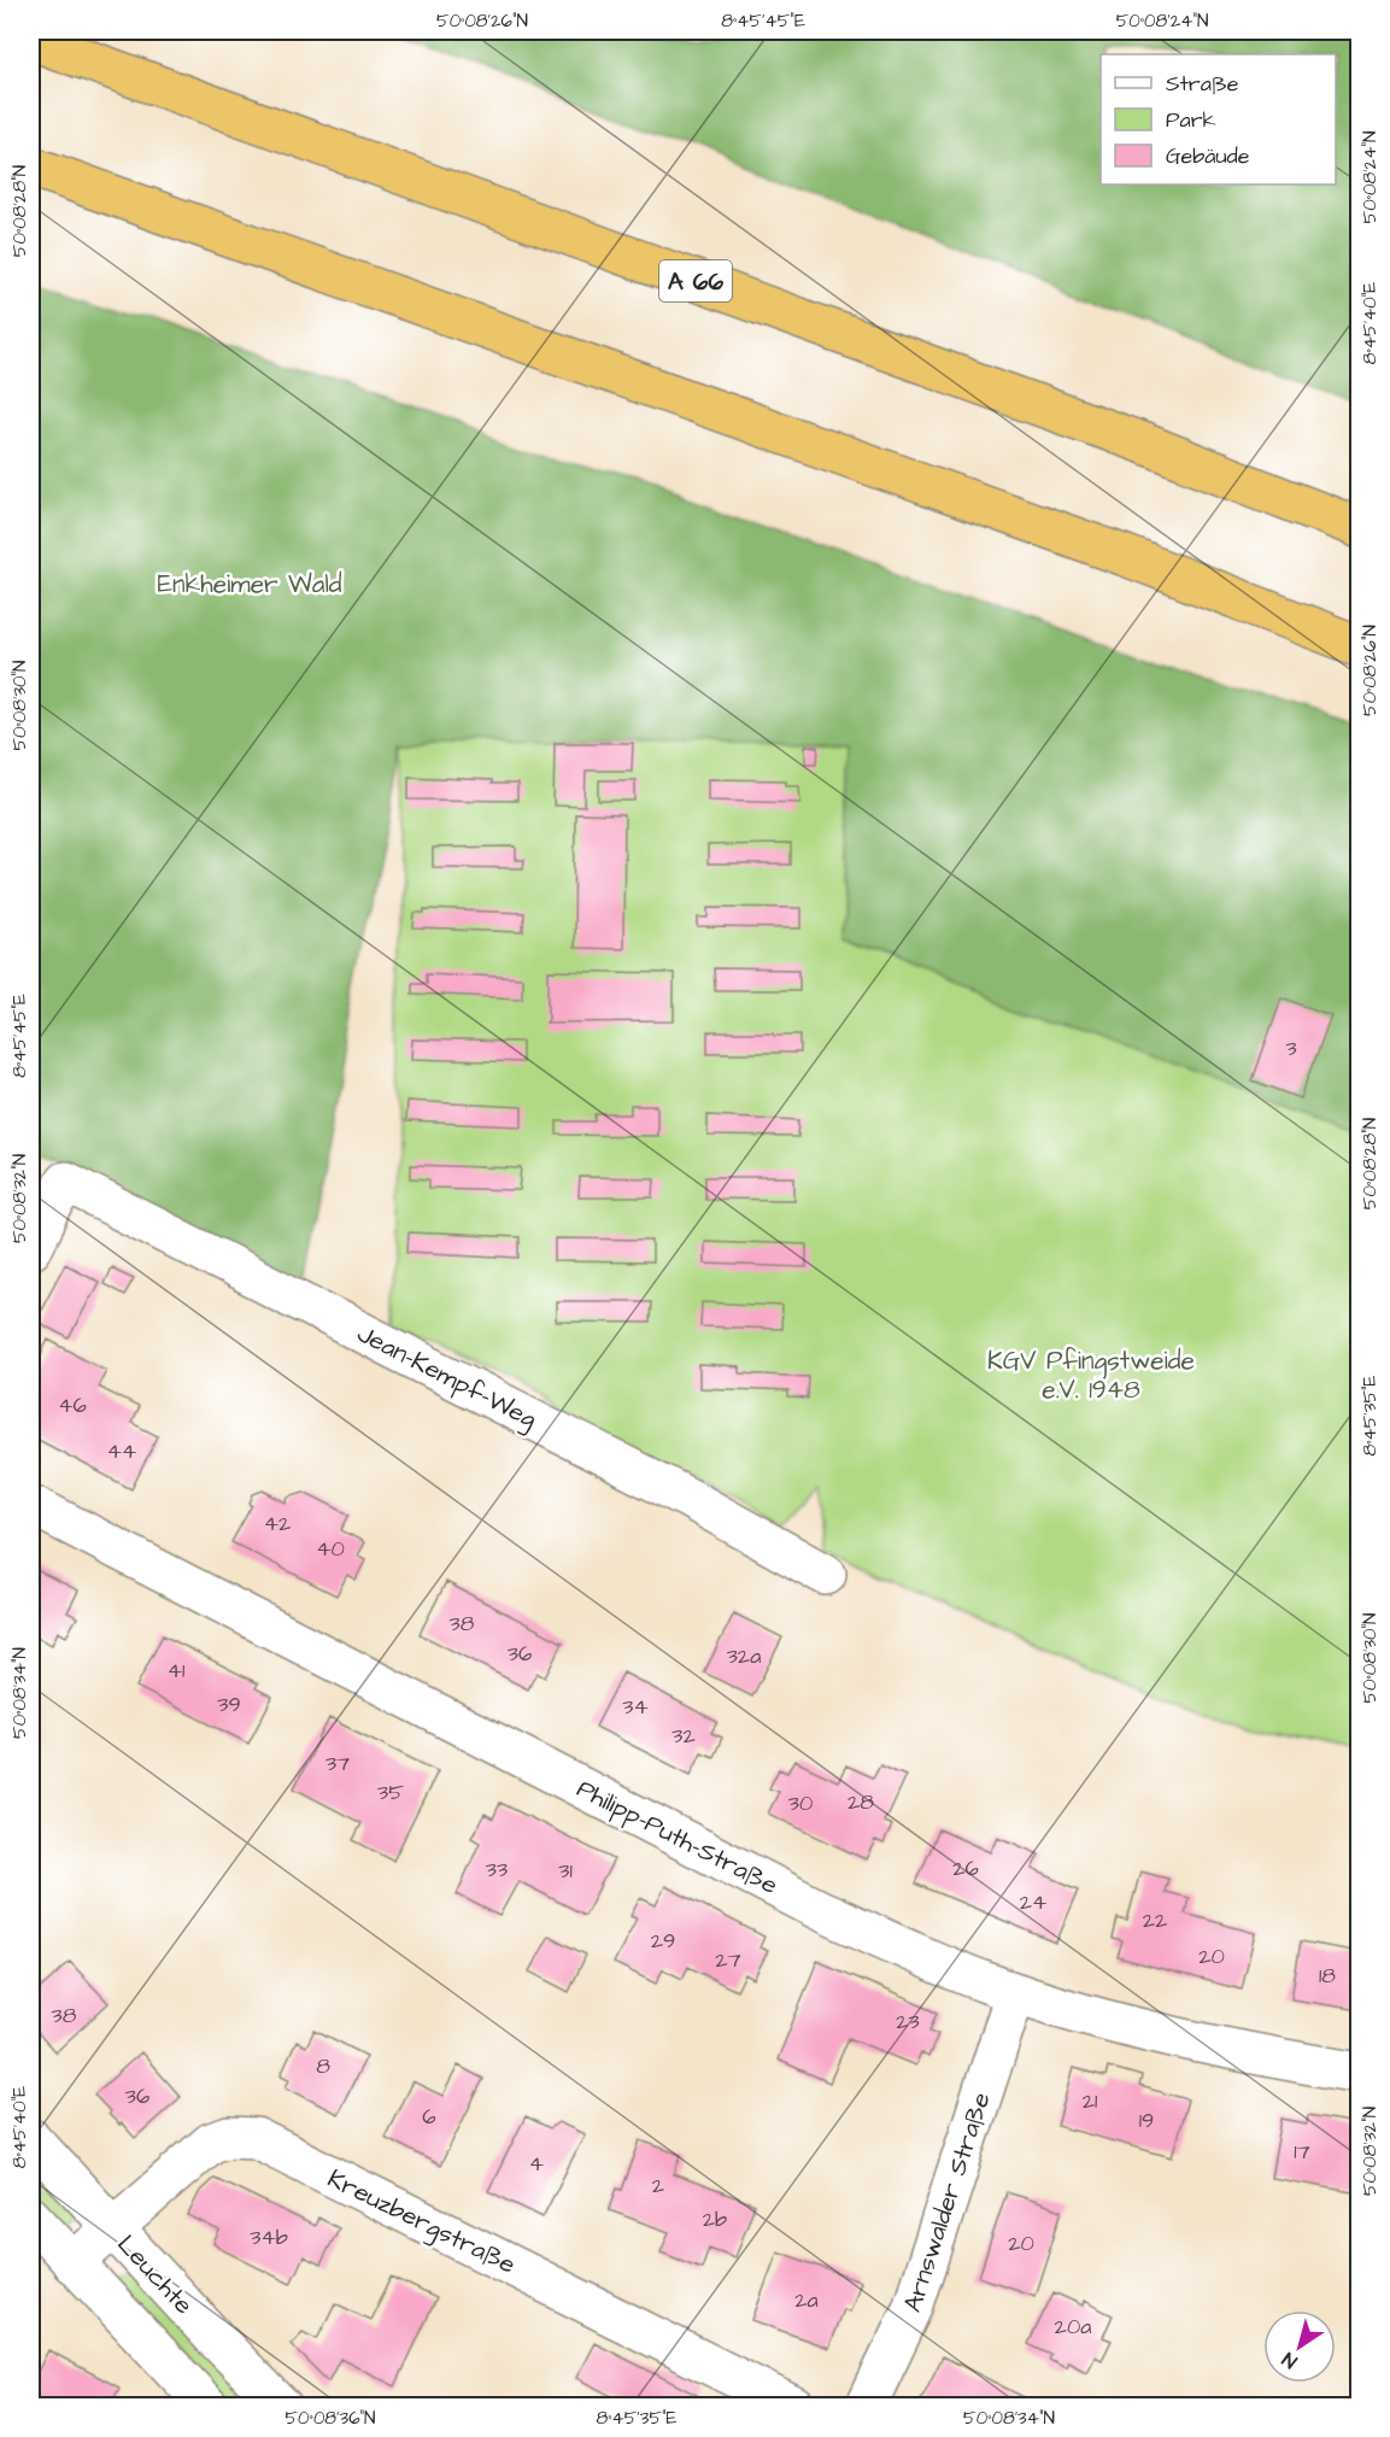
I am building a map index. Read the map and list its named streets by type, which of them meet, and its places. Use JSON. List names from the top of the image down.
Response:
{
  "streets": {
    "highway": ["A 66"],
    "street": [
      "Jean-Kempf-Weg",
      "Philipp-Puth-Straße",
      "Arnswalder Straße",
      "Kreuzbergstraße",
      "Leuchte"
    ]
  },
  "crossings": [
    ["Philipp-Puth-Straße", "Arnswalder Straße"],
    ["Kreuzbergstraße", "Leuchte"]
  ],
  "parks": ["Enkheimer Wald", "KGV Pfingstweide e.V. 1948"],
  "house_numbers": [
    "3",
    "46",
    "44",
    "42",
    "40",
    "38",
    "36",
    "32a",
    "41",
    "39",
    "34",
    "32",
    "37",
    "35",
    "28",
    "30",
    "26",
    "33",
    "31",
    "24",
    "22",
    "29",
    "20",
    "27",
    "18",
    "38",
    "23",
    "8",
    "36",
    "21",
    "6",
    "19",
    "17",
    "4",
    "2",
    "2b",
    "34b",
    "20",
    "2a",
    "20a"
  ],
  "legend": ["Straße", "Park", "Gebäude"],
  "north": "bottom left",
  "coordinates": [
    "50°08'26\"N",
    "8°45'45\"E",
    "50°08'24\"N",
    "50°08'28\"N",
    "8°45'40\"E",
    "50°08'30\"N",
    "50°08'32\"N",
    "8°45'35\"E",
    "50°08'34\"N",
    "50°08'36\"N"
  ]
}
